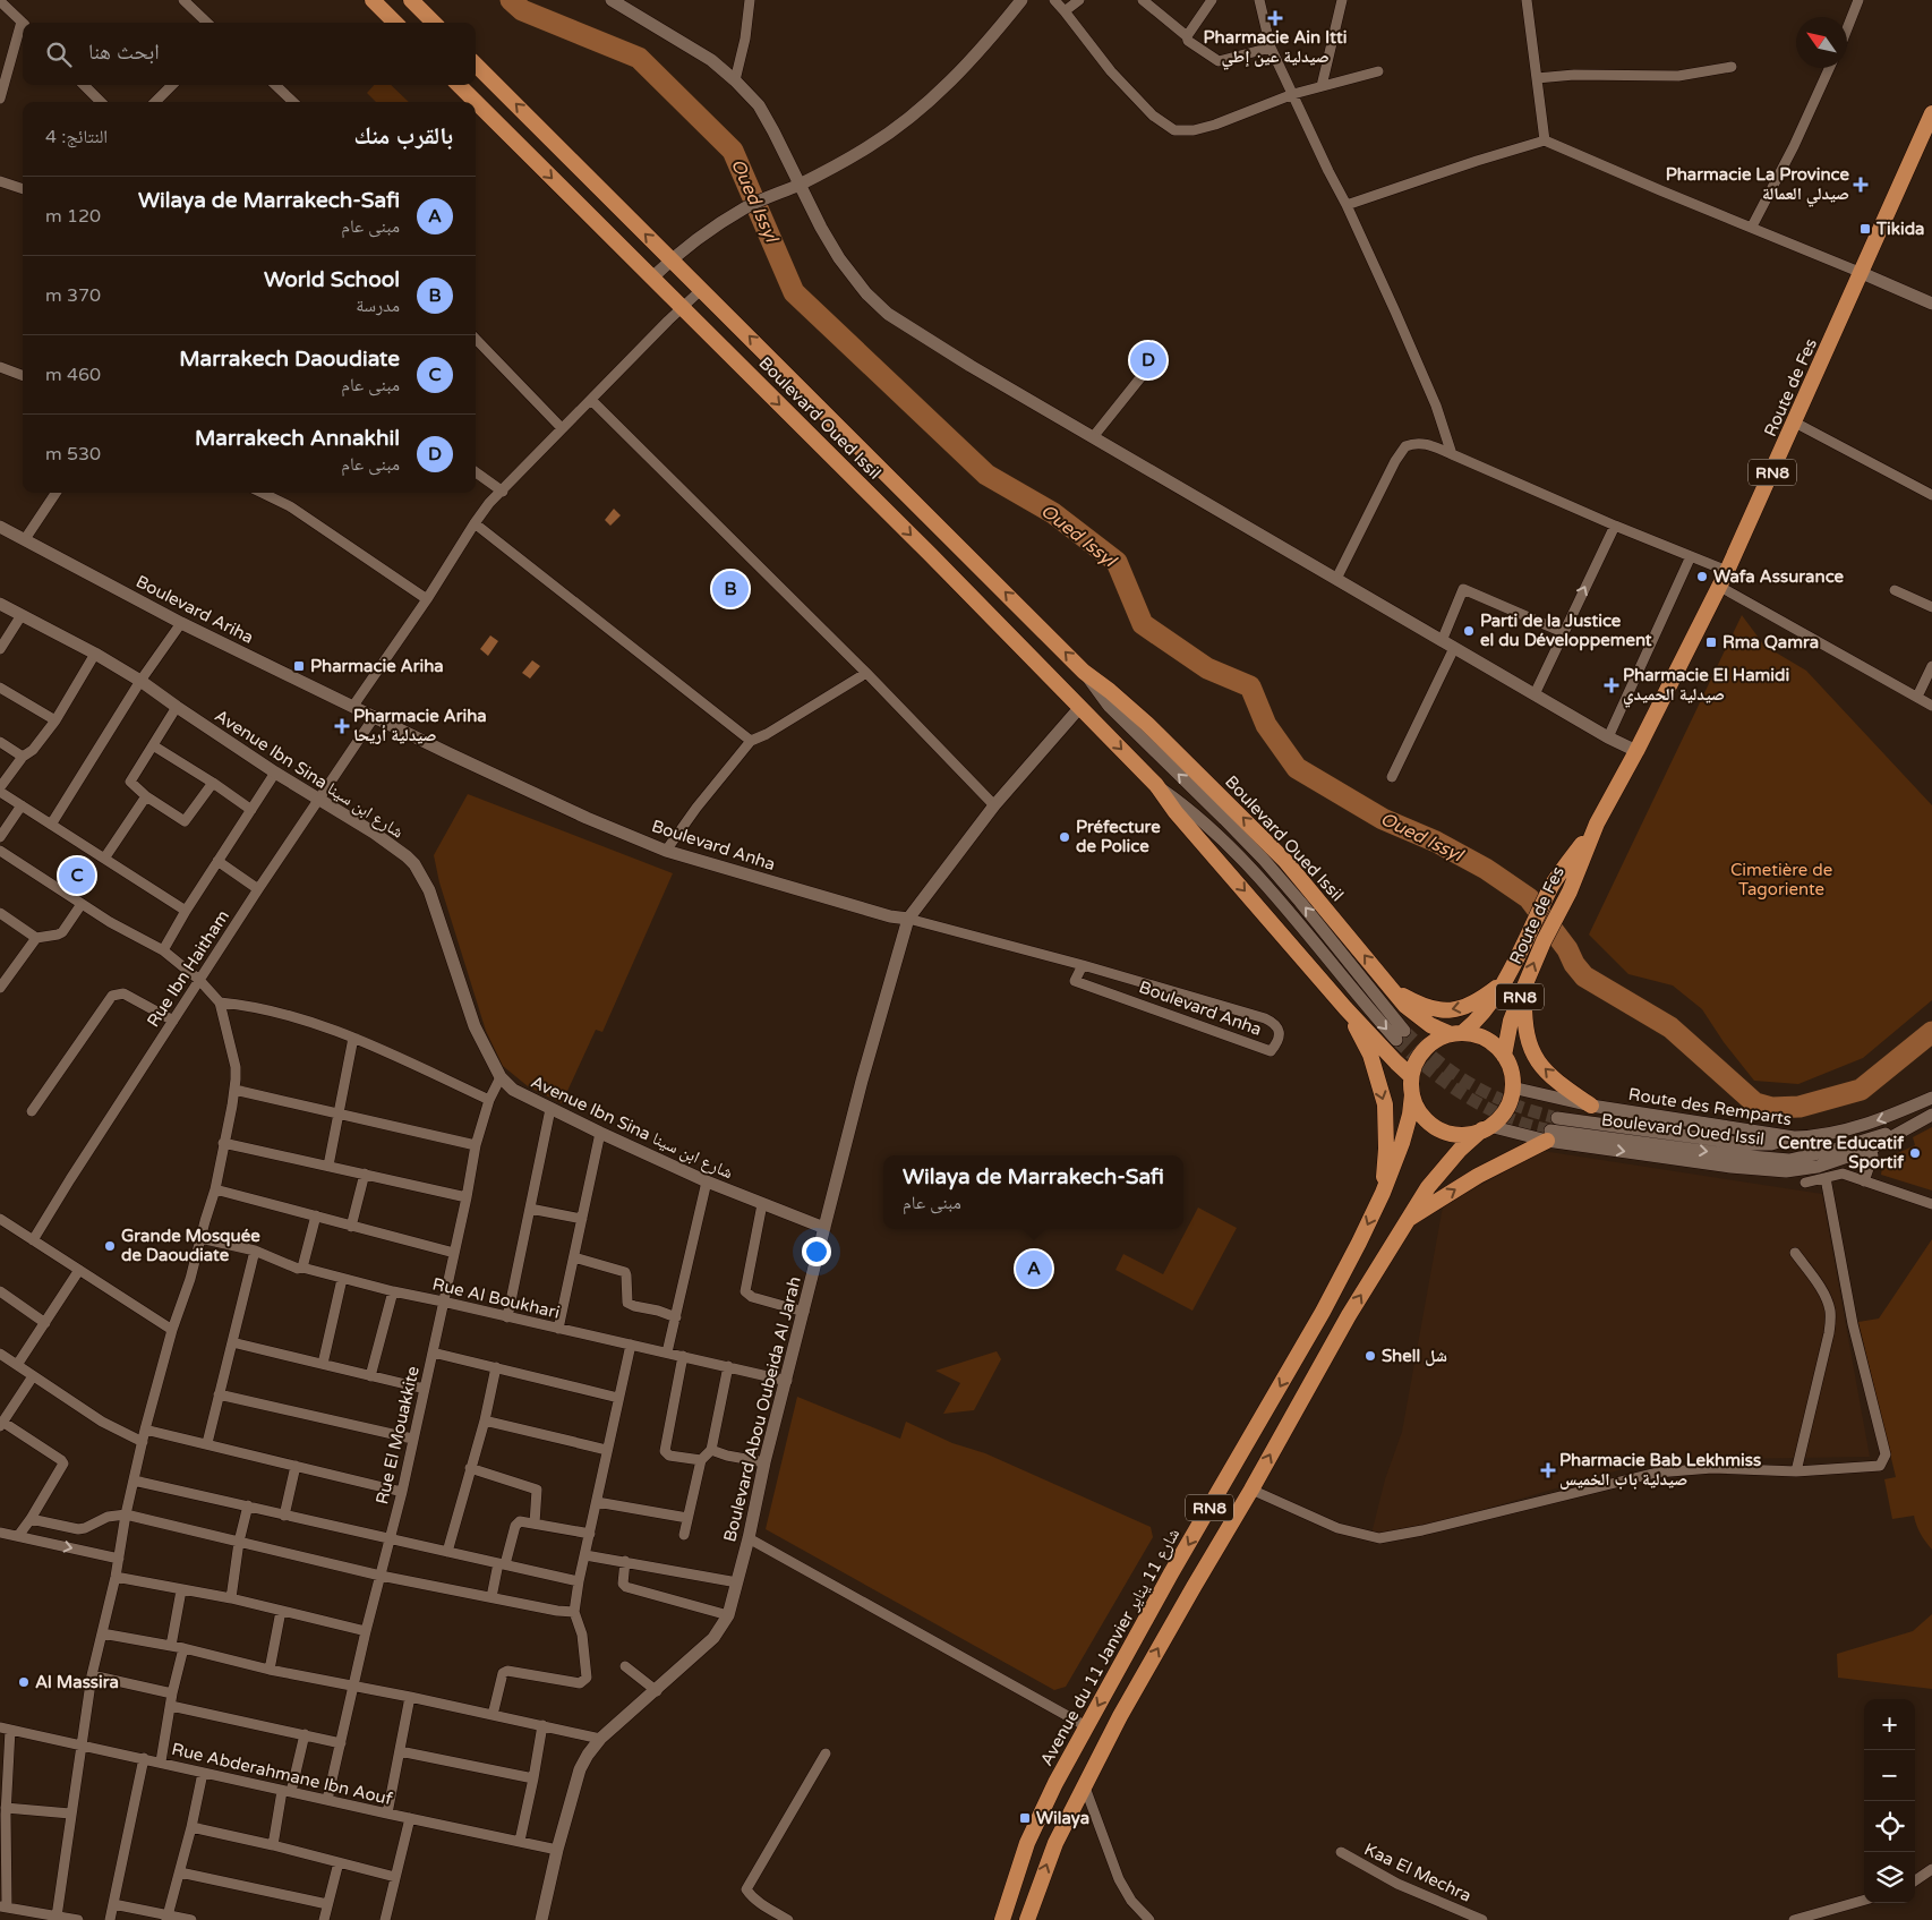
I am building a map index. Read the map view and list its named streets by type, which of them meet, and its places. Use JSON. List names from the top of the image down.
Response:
{
  "streets": {
    "main road": [
      "Route de Fes",
      "Boulevard Oued Issil",
      "RN8",
      "Avenue du 11 Janvier شارع 11 يناير"
    ],
    "street": [
      "Boulevard Ariha",
      "Avenue Ibn Sina شارع ابن سينا",
      "Boulevard Anha",
      "Rue Ibn Haitham",
      "Route des Remparts",
      "Rue Al Boukhari",
      "Boulevard Abou Oubeida Al Jarah",
      "Rue El Mouakkite",
      "Rue Abderahmane Ibn Aouf",
      "Kaa El Mechra"
    ]
  },
  "crossings": [
    ["Route de Fes", "Boulevard Oued Issil"],
    ["Route de Fes", "RN8"],
    ["Route de Fes", "Route des Remparts"],
    ["Route de Fes", "Avenue du 11 Janvier شارع 11 يناير"],
    ["Boulevard Oued Issil", "RN8"],
    ["Boulevard Oued Issil", "Route des Remparts"],
    ["Boulevard Oued Issil", "Boulevard Abou Oubeida Al Jarah"],
    ["Boulevard Oued Issil", "Avenue du 11 Janvier شارع 11 يناير"],
    ["RN8", "Route des Remparts"],
    ["RN8", "Avenue du 11 Janvier شارع 11 يناير"],
    ["Boulevard Ariha", "Boulevard Anha"],
    ["Avenue Ibn Sina شارع ابن سينا", "Rue Ibn Haitham"],
    ["Avenue Ibn Sina شارع ابن سينا", "Boulevard Abou Oubeida Al Jarah"],
    ["Avenue Ibn Sina شارع ابن سينا", "Rue El Mouakkite"],
    ["Boulevard Anha", "Rue Ibn Haitham"],
    ["Boulevard Anha", "Boulevard Abou Oubeida Al Jarah"],
    ["Route des Remparts", "Avenue du 11 Janvier شارع 11 يناير"],
    ["Rue Al Boukhari", "Boulevard Abou Oubeida Al Jarah"],
    ["Rue Al Boukhari", "Rue El Mouakkite"],
    ["Boulevard Abou Oubeida Al Jarah", "Rue Abderahmane Ibn Aouf"],
    ["Rue El Mouakkite", "Rue Abderahmane Ibn Aouf"]
  ],
  "water": ["Oued Issyl"],
  "parks": ["Cimetière de Tagoriente"],
  "places": {
    "health": [
      "Pharmacie Ain Itti صيدلية عين إطي",
      "Pharmacie La Province صيدلي العمالة",
      "Pharmacie El Hamidi صيدلية الحميدي",
      "Pharmacie Ariha صيدلية أريحا",
      "Pharmacie Bab Lekhmiss صيدلية باب الخميس"
    ],
    "transit": [
      "Tikida",
      "Rma Qamra",
      "Pharmacie Ariha",
      "Wilaya"
    ],
    "other": [
      "Wafa Assurance",
      "Parti de la Justice el du Développement",
      "Préfecture de Police",
      "Centre Educatif Sportif",
      "Grande Mosquée de Daoudiate",
      "Shell شل",
      "Al Massira"
    ]
  },
  "north": "top left",
  "page": {
    "search": "ابحث هنا",
    "heading": ["بالقرب منك", "النتائج: 4"],
    "list": [
      {
        "mark": "A",
        "name": "Wilaya de Marrakech-Safi",
        "note": "مبنى عام",
        "value": "120 m"
      },
      {
        "mark": "B",
        "name": "World School",
        "note": "مدرسة",
        "value": "370 m"
      },
      {
        "mark": "C",
        "name": "Marrakech Daoudiate",
        "note": "مبنى عام",
        "value": "460 m"
      },
      {
        "mark": "D",
        "name": "Marrakech Annakhil",
        "note": "مبنى عام",
        "value": "530 m"
      }
    ],
    "pins": [
      "D",
      "B",
      "C",
      "A"
    ],
    "popup": ["Wilaya de Marrakech-Safi", "مبنى عام"],
    "map_buttons": ["+", "−"]
  }
}
